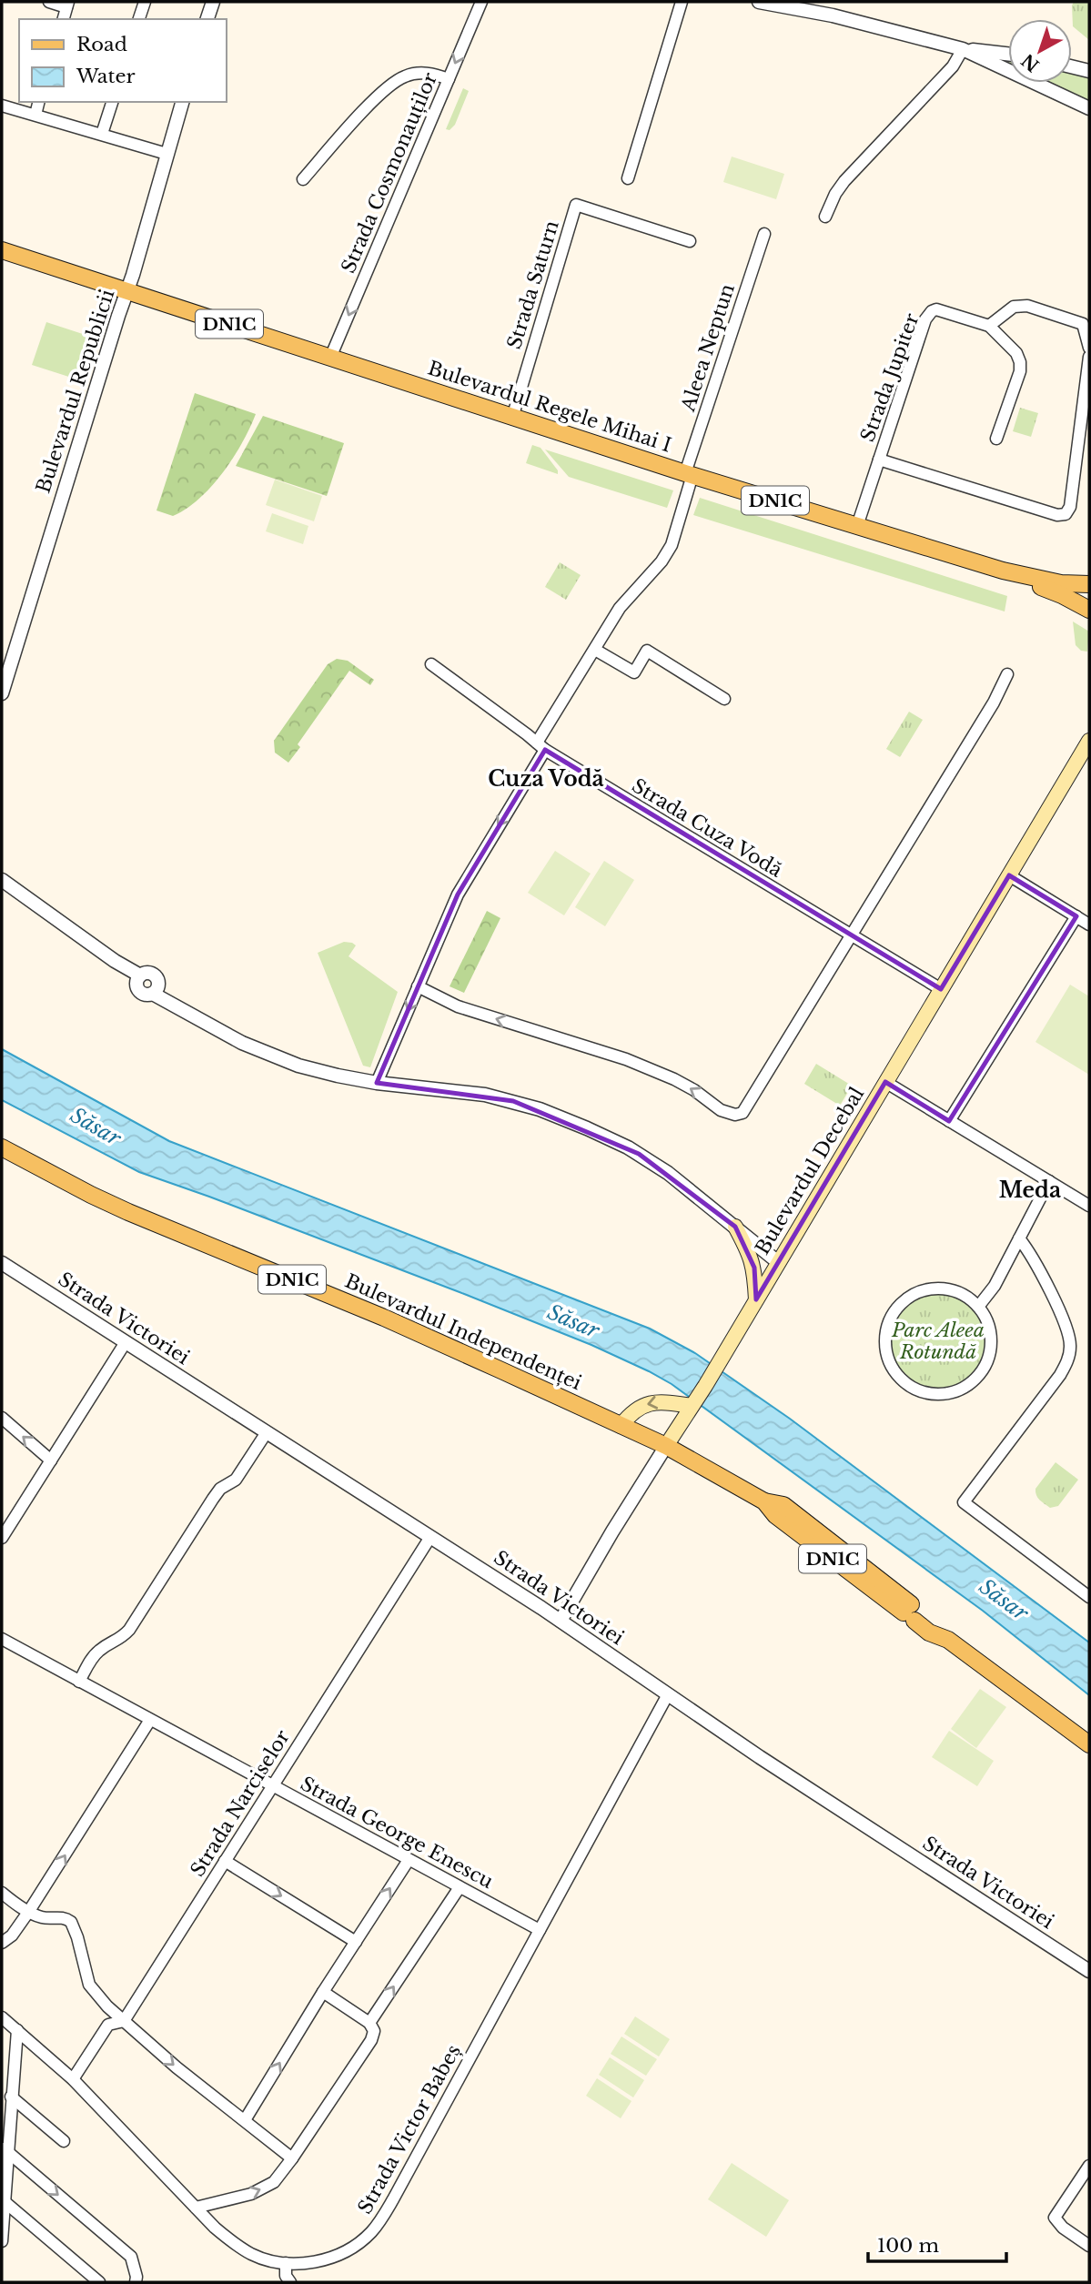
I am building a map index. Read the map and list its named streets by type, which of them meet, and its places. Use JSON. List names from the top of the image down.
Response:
{
  "streets": {
    "main road": [
      "DN1C",
      "Bulevardul Regele Mihai I",
      "Bulevardul Decebal",
      "Bulevardul Independenței"
    ],
    "street": [
      "Strada Cosmonauților",
      "Strada Saturn",
      "Aleea Neptun",
      "Strada Jupiter",
      "Bulevardul Republicii",
      "Strada Cuza Vodă",
      "Strada Victoriei",
      "Strada Narciselor",
      "Strada George Enescu",
      "Strada Victor Babeș"
    ]
  },
  "crossings": [
    ["Strada Cosmonauților", "Bulevardul Regele Mihai I"],
    ["Strada Saturn", "Bulevardul Regele Mihai I"],
    ["Aleea Neptun", "Bulevardul Regele Mihai I"],
    ["Aleea Neptun", "Strada Cuza Vodă"],
    ["Strada Jupiter", "Bulevardul Regele Mihai I"],
    ["Bulevardul Republicii", "Bulevardul Regele Mihai I"],
    ["Strada Cuza Vodă", "Bulevardul Decebal"],
    ["Bulevardul Decebal", "Strada Victoriei"],
    ["Bulevardul Decebal", "Bulevardul Independenței"],
    ["Strada Victoriei", "Strada Narciselor"],
    ["Strada Victoriei", "Strada Victor Babeș"],
    ["Strada Narciselor", "Strada George Enescu"],
    ["Strada Narciselor", "Strada Victor Babeș"],
    ["Strada George Enescu", "Strada Victor Babeș"]
  ],
  "one_way": ["Strada Cosmonauților", "Aleea Neptun"],
  "districts": ["Cuza Vodă", "Meda"],
  "water": ["Săsar"],
  "parks": ["Parc Aleea Rotundă"],
  "legend": ["Road", "Water"],
  "scale_bar": "100 m",
  "north": "bottom left"
}
